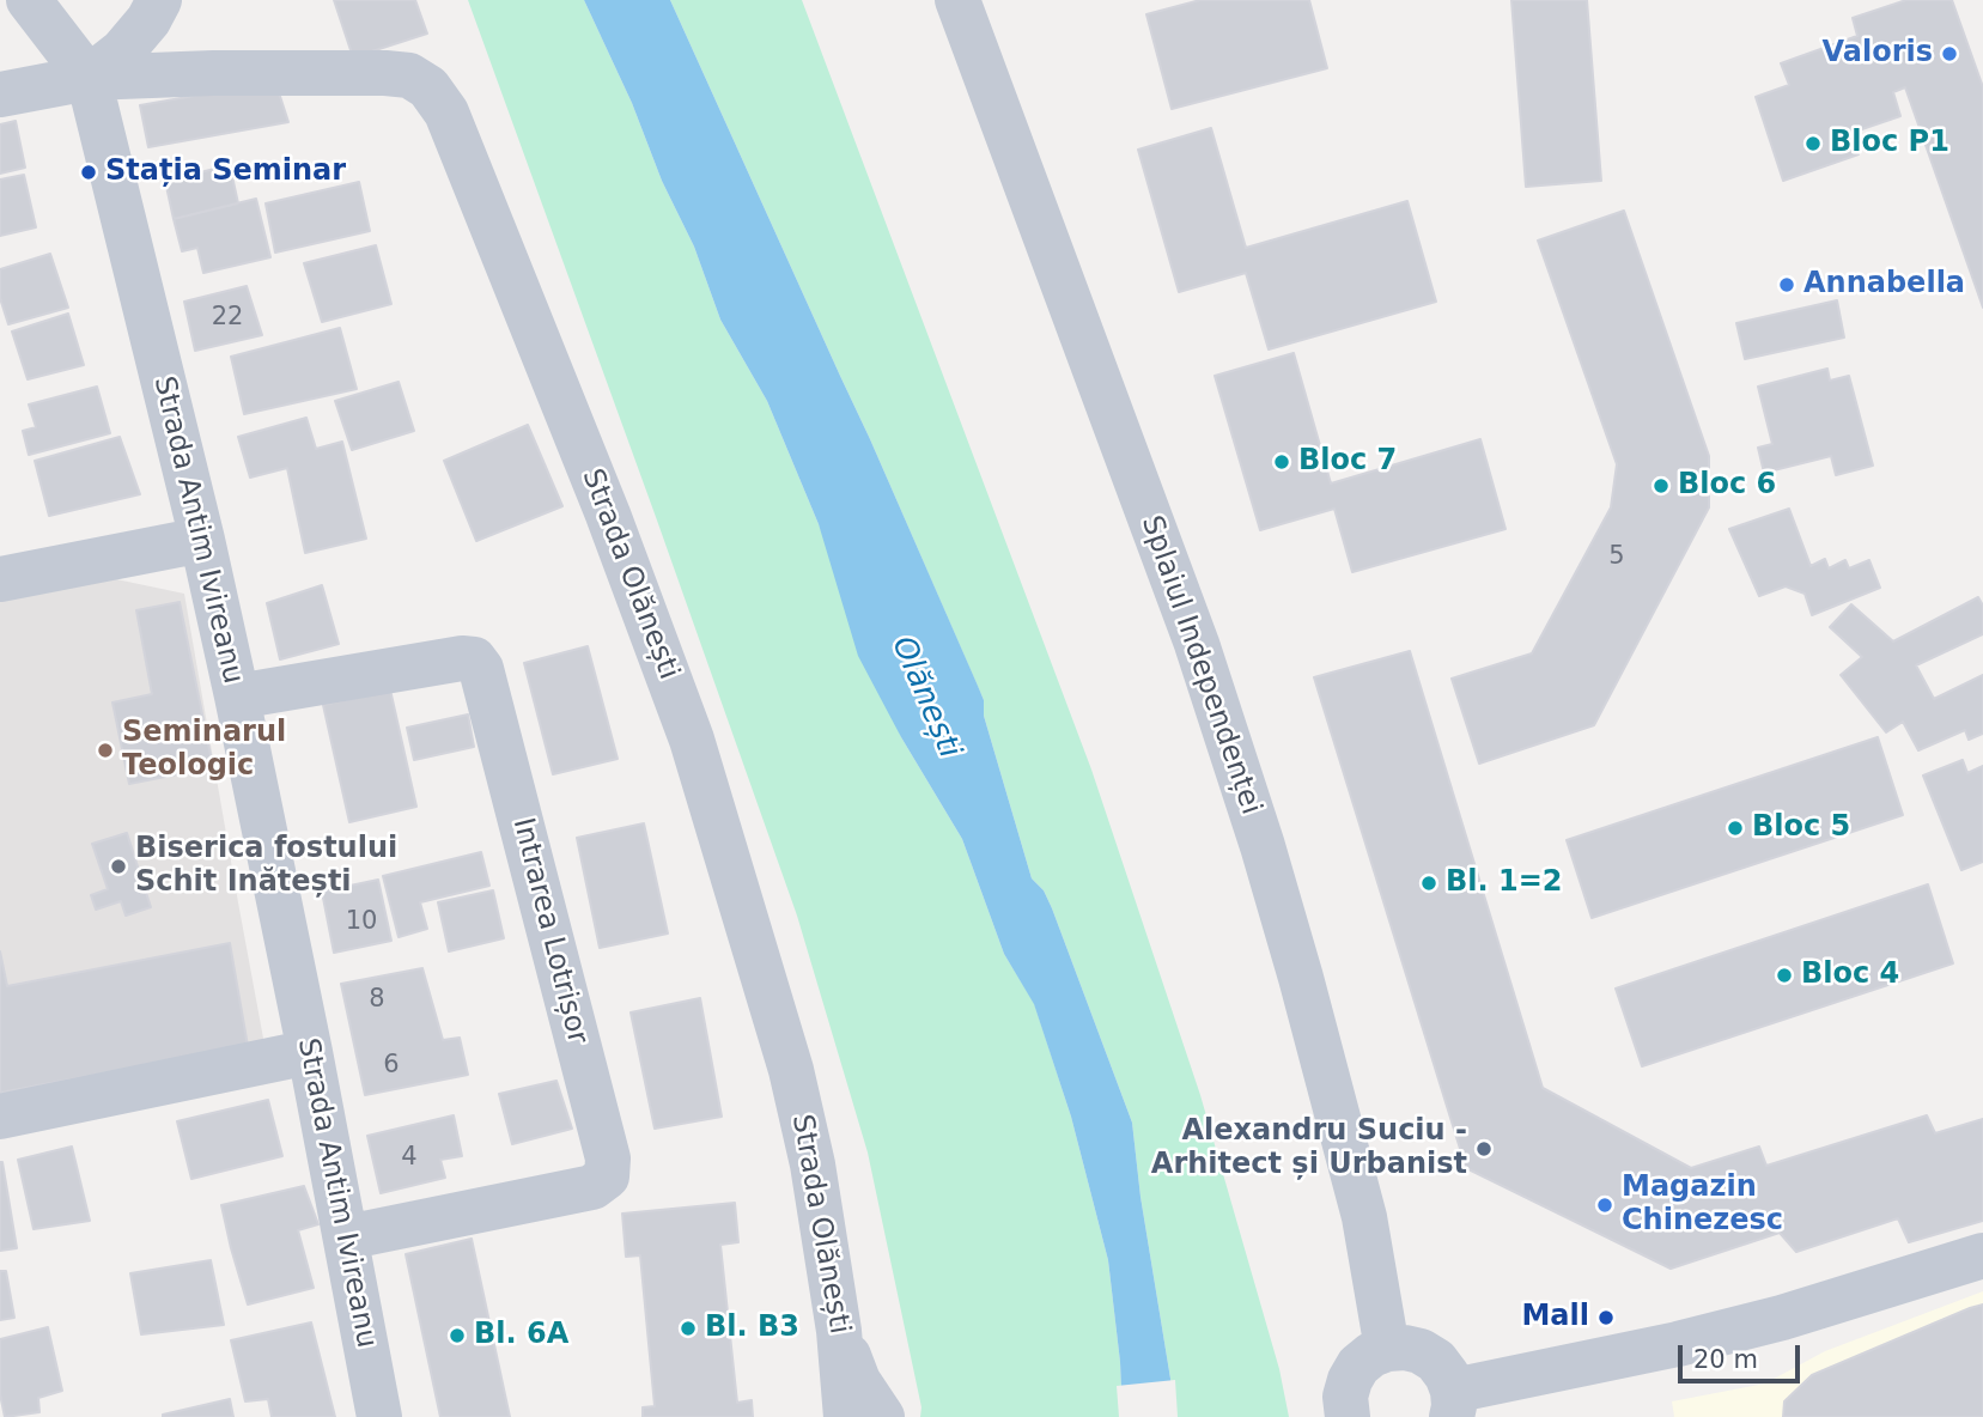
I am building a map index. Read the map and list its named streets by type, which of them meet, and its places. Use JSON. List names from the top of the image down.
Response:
{
  "streets": {
    "street": [
      "Strada Antim Ivireanu",
      "Strada Olănești",
      "Splaiul Independenței",
      "Intrarea Lotrișor"
    ]
  },
  "crossings": [
    ["Strada Antim Ivireanu", "Strada Olănești"],
    ["Strada Antim Ivireanu", "Intrarea Lotrișor"]
  ],
  "water": ["Olănești"],
  "places": [
    "Valoris",
    "Bloc P1",
    "Stația Seminar",
    "Annabella",
    "Bloc 7",
    "Bloc 6",
    "Seminarul Teologic",
    "Bloc 5",
    "Biserica fostului Schit Inătești",
    "Bl. 1=2",
    "Bloc 4",
    "Alexandru Suciu - Arhitect și Urbanist",
    "Magazin Chinezesc",
    "Mall",
    "Bl. B3",
    "Bl. 6A"
  ],
  "house_numbers": [
    "22",
    "5",
    "10",
    "8",
    "6",
    "4"
  ],
  "scale_bar": "20 m"
}
